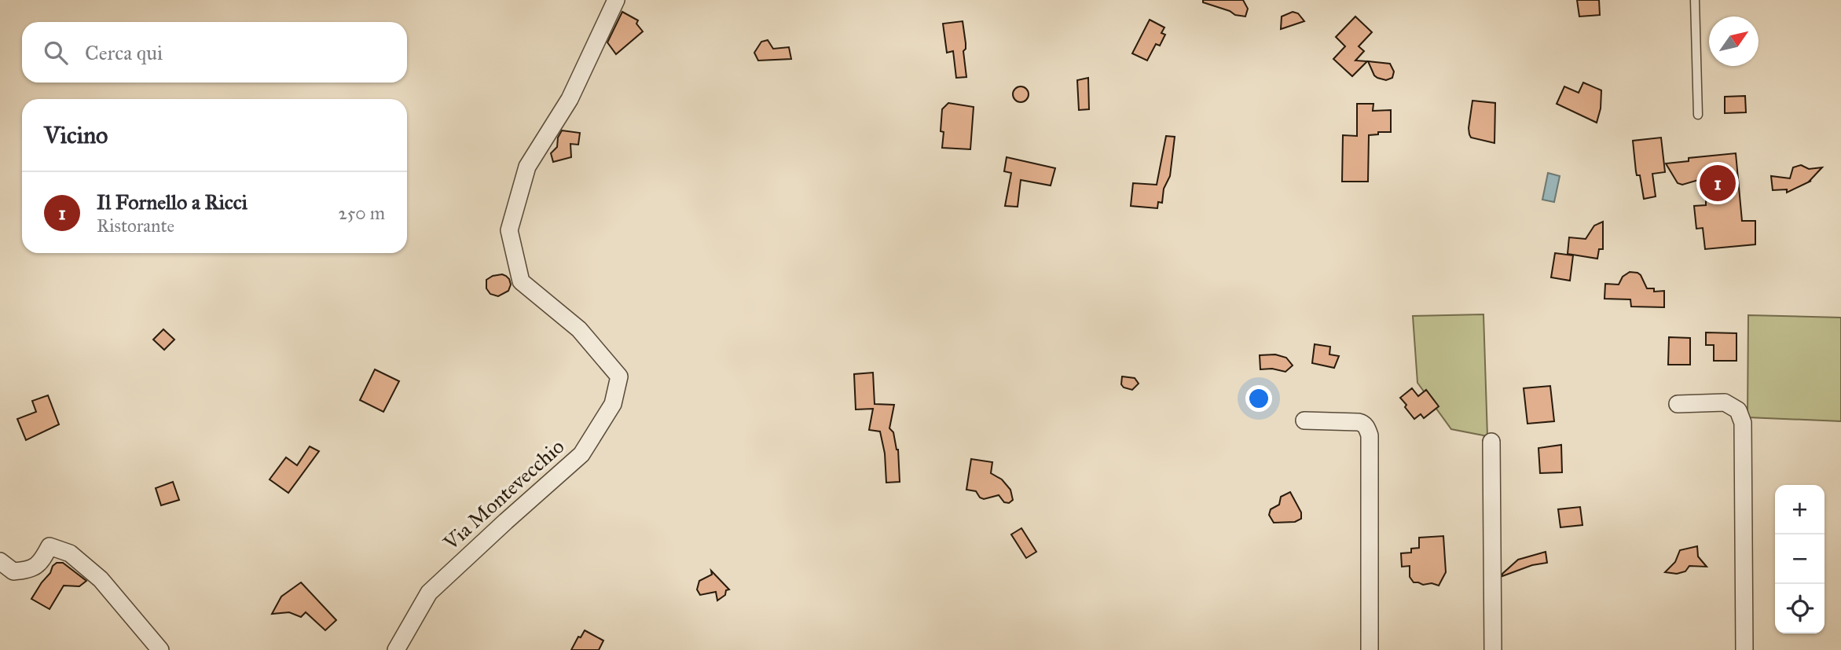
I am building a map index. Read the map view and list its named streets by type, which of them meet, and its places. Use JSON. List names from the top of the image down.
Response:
{
  "streets": {
    "street": ["Via Montevecchio"]
  },
  "north": "top right",
  "page": {
    "search": "Cerca qui",
    "heading": "Vicino",
    "pins": "1",
    "list": [
      {
        "mark": "1",
        "name": "Il Fornello a Ricci",
        "note": "Ristorante",
        "value": "250 m"
      }
    ],
    "map_buttons": ["+", "−"]
  }
}
